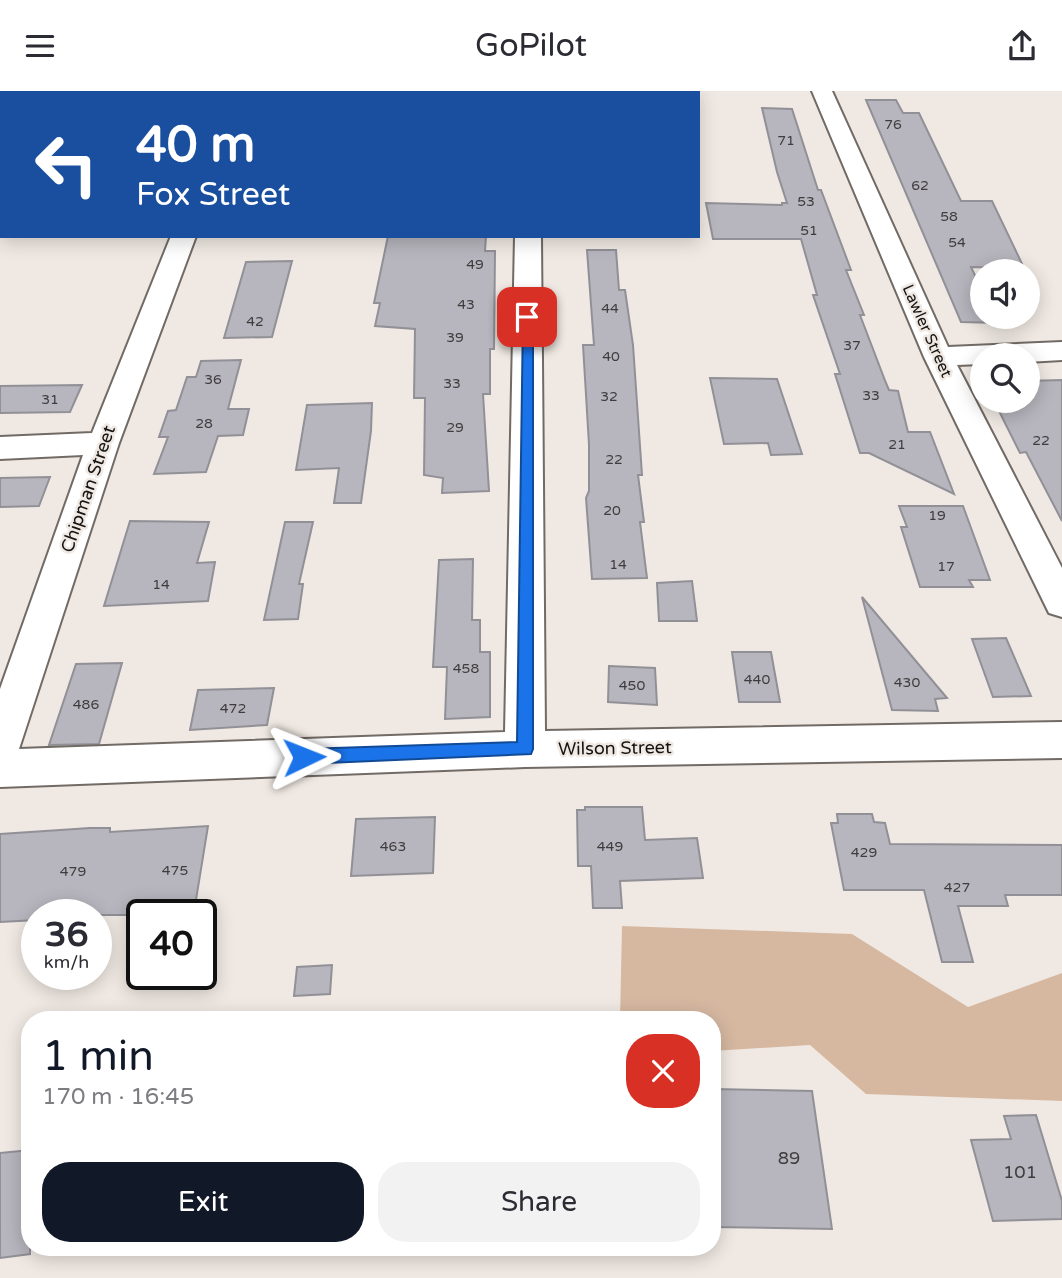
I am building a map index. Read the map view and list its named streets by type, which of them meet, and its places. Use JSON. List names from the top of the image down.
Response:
{
  "streets": {
    "street": ["Lawler Street", "Chipman Street", "Wilson Street"]
  },
  "house_numbers": [
    "76",
    "71",
    "62",
    "53",
    "58",
    "51",
    "54",
    "49",
    "43",
    "44",
    "42",
    "39",
    "37",
    "40",
    "36",
    "33",
    "33",
    "32",
    "31",
    "28",
    "29",
    "22",
    "21",
    "22",
    "20",
    "19",
    "14",
    "17",
    "14",
    "458",
    "440",
    "430",
    "450",
    "486",
    "472",
    "463",
    "449",
    "429",
    "475",
    "479",
    "427",
    "89",
    "101"
  ],
  "page": {
    "header": "GoPilot",
    "turn": ["40 m", "Fox Street"],
    "speed": "36 km/h",
    "limit": "40",
    "heading": ["1 min", "170 m · 16:45"],
    "buttons": ["Exit", "Share"]
  }
}
